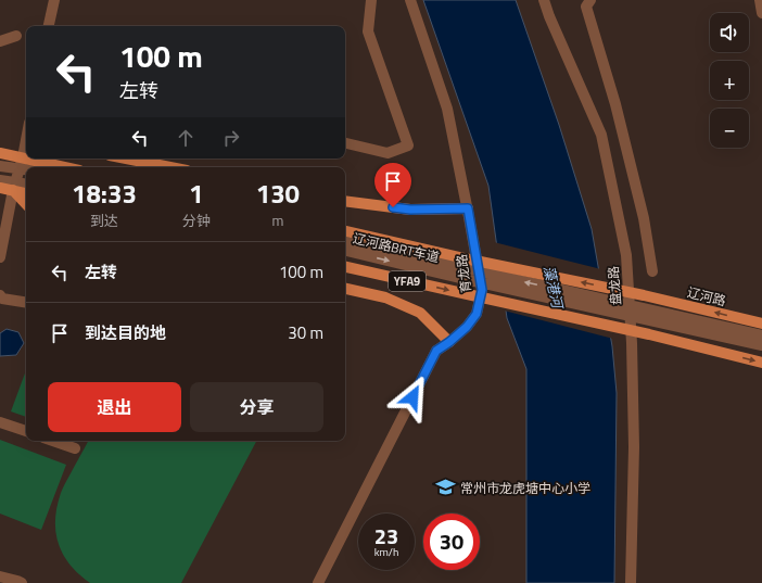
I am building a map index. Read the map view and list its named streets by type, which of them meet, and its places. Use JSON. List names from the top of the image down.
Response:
{
  "streets": {
    "main road": ["YFA9", "辽河路"],
    "street": ["辽河路BRT车道", "育龙路", "盘龙路"]
  },
  "water": ["藻港河"],
  "places": {
    "school or university": ["常州市龙虎塘中心小学"]
  },
  "page": {
    "map_buttons": ["+", "−"],
    "turn": ["100 m", "左转"],
    "eta": [
      "18:33",
      "到达",
      "1",
      "分钟",
      "130",
      "m"
    ],
    "list": [
      {
        "name": "左转",
        "value": "100 m"
      },
      {
        "name": "到达目的地",
        "value": "30 m"
      }
    ],
    "buttons": ["退出", "分享"],
    "speed": "23 km/h",
    "limit": "30"
  }
}
